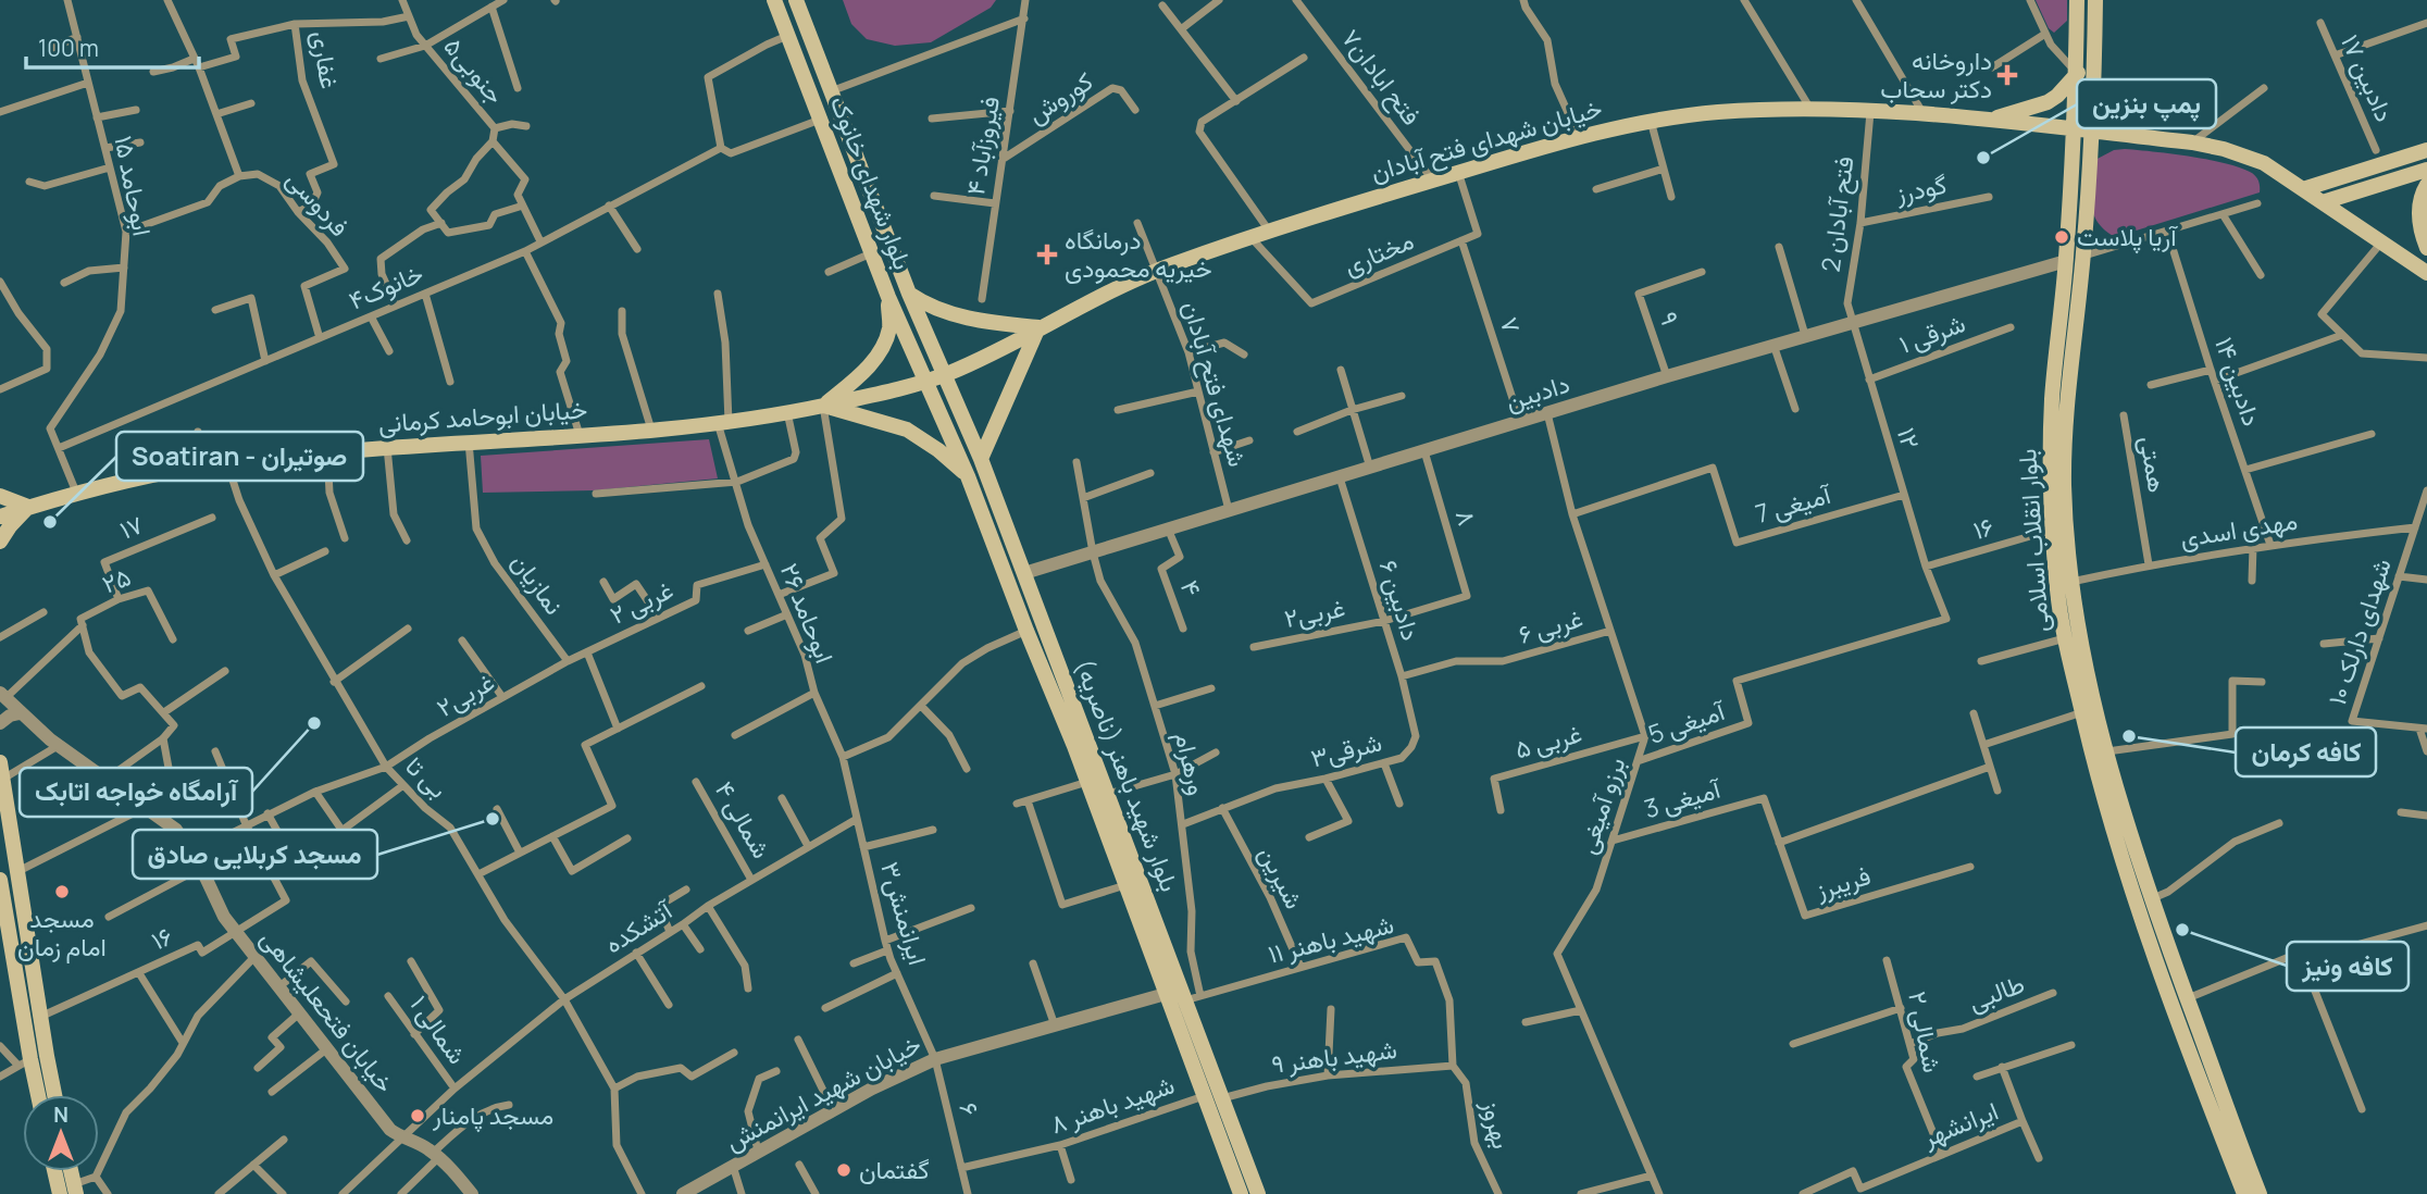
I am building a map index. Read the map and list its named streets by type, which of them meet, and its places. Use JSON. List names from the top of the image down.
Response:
{
  "streets": {
    "main road": [
      "خیابان شهدای فتح آبادان",
      "بلوار شهدای خانوک",
      "خیابان ابوحامد کرمانی",
      "بلوار انقلاب اسلامی",
      "بلوار شهید باهنر (ناصریه)"
    ],
    "street": [
      "غفاری",
      "جنوبی۵",
      "فتح ابادان۷",
      "دادبین ۱۷",
      "کوروش",
      "فیروزآباد ۴",
      "ابوحامد ۱۵",
      "گودرز",
      "فردوسی",
      "فتح آبادان 2",
      "مختاری",
      "خانوک۴",
      "۹",
      "۷",
      "۱ شرقی",
      "دادبین ۱۴",
      "شهدای فتح آبادان",
      "دادبین",
      "۱۲",
      "همتی",
      "آمیغی 7",
      "۸",
      "۱۷",
      "۱۶",
      "مهدی اسدی",
      "۲۵",
      "نمازیان",
      "۴",
      "دادبین ۶",
      "۲ غربی",
      "ابوحامد ۲۶",
      "غربی۲",
      "۶ غربی",
      "شهدای دارلک ۱۰",
      "آمیغی 5",
      "۵ غربی",
      "شرقی۳",
      "ورهرام",
      "بی تا",
      "آمیغی 3",
      "برزو آمیغی",
      "۴ شمالی",
      "شیرین",
      "فریبرز",
      "ایرانمنش۳",
      "آتشکده",
      "شهید باهنر ۱۱",
      "طالبی",
      "خیابان فتحعلیشاهی",
      "۱ شمالی",
      "۲ شمالی",
      "شهید باهنر ۹",
      "خیابان شهید ایرانمنش",
      "شهید باهنر ۸",
      "۶",
      "بهروز",
      "ایرانشهر"
    ]
  },
  "crossings": [
    ["غفاری", "جنوبی۵"],
    ["غفاری", "فردوسی"],
    ["جنوبی۵", "خانوک۴"],
    ["فتح ابادان۷", "خیابان شهدای فتح آبادان"],
    ["کوروش", "فیروزآباد ۴"],
    ["خیابان شهدای فتح آبادان", "بلوار شهدای خانوک"],
    ["خیابان شهدای فتح آبادان", "فتح آبادان 2"],
    ["خیابان شهدای فتح آبادان", "مختاری"],
    ["خیابان شهدای فتح آبادان", "شهدای فتح آبادان"],
    ["خیابان شهدای فتح آبادان", "خیابان ابوحامد کرمانی"],
    ["خیابان شهدای فتح آبادان", "بلوار انقلاب اسلامی"],
    ["خیابان شهدای فتح آبادان", "بلوار شهید باهنر (ناصریه)"],
    ["بلوار شهدای خانوک", "خیابان ابوحامد کرمانی"],
    ["بلوار شهدای خانوک", "بلوار شهید باهنر (ناصریه)"],
    ["ابوحامد ۱۵", "خانوک۴"],
    ["ابوحامد ۱۵", "خیابان ابوحامد کرمانی"],
    ["گودرز", "فتح آبادان 2"],
    ["فردوسی", "خانوک۴"],
    ["فتح آبادان 2", "دادبین"],
    ["فتح آبادان 2", "۱۲"],
    ["مختاری", "۷"],
    ["۹", "دادبین"],
    ["۷", "دادبین"],
    ["۱ شرقی", "۱۲"],
    ["دادبین ۱۴", "مهدی اسدی"],
    ["شهدای فتح آبادان", "دادبین"],
    ["دادبین", "۱۲"],
    ["دادبین", "۸"],
    ["دادبین", "بلوار انقلاب اسلامی"],
    ["دادبین", "۴"],
    ["دادبین", "دادبین ۶"],
    ["دادبین", "ورهرام"],
    ["دادبین", "بلوار شهید باهنر (ناصریه)"],
    ["دادبین", "برزو آمیغی"],
    ["خیابان ابوحامد کرمانی", "نمازیان"],
    ["خیابان ابوحامد کرمانی", "ابوحامد ۲۶"],
    ["خیابان ابوحامد کرمانی", "بلوار شهید باهنر (ناصریه)"],
    ["خیابان ابوحامد کرمانی", "بی تا"],
    ["۱۲", "آمیغی 7"],
    ["۱۲", "۱۶"],
    ["۱۲", "آمیغی 5"],
    ["همتی", "مهدی اسدی"],
    ["آمیغی 7", "برزو آمیغی"],
    ["۸", "غربی۲"],
    ["۱۷", "۲۵"],
    ["۱۶", "بلوار انقلاب اسلامی"],
    ["۱۶", "غربی۲"],
    ["۱۶", "خیابان فتحعلیشاهی"],
    ["مهدی اسدی", "بلوار انقلاب اسلامی"],
    ["مهدی اسدی", "شهدای دارلک ۱۰"],
    ["نمازیان", "۲ غربی"],
    ["نمازیان", "غربی۲"],
    ["دادبین ۶", "غربی۲"],
    ["دادبین ۶", "۶ غربی"],
    ["دادبین ۶", "شرقی۳"],
    ["۲ غربی", "ابوحامد ۲۶"],
    ["۲ غربی", "غربی۲"],
    ["ابوحامد ۲۶", "ایرانمنش۳"],
    ["ابوحامد ۲۶", "آتشکده"],
    ["غربی۲", "بی تا"],
    ["غربی۲", "خیابان فتحعلیشاهی"],
    ["۶ غربی", "برزو آمیغی"],
    ["آمیغی 5", "برزو آمیغی"],
    ["۵ غربی", "برزو آمیغی"],
    ["شرقی۳", "ورهرام"],
    ["شرقی۳", "شیرین"],
    ["ورهرام", "بلوار شهید باهنر (ناصریه)"],
    ["ورهرام", "شهید باهنر ۱۱"],
    ["بلوار شهید باهنر (ناصریه)", "شهید باهنر ۱۱"],
    ["بلوار شهید باهنر (ناصریه)", "شهید باهنر ۹"],
    ["بلوار شهید باهنر (ناصریه)", "خیابان شهید ایرانمنش"],
    ["بلوار شهید باهنر (ناصریه)", "شهید باهنر ۸"],
    ["بی تا", "آتشکده"],
    ["آمیغی 3", "برزو آمیغی"],
    ["آمیغی 3", "فریبرز"],
    ["۴ شمالی", "آتشکده"],
    ["شیرین", "شهید باهنر ۱۱"],
    ["ایرانمنش۳", "آتشکده"],
    ["ایرانمنش۳", "خیابان شهید ایرانمنش"],
    ["ایرانمنش۳", "۶"],
    ["آتشکده", "خیابان فتحعلیشاهی"],
    ["آتشکده", "۱ شمالی"],
    ["شهید باهنر ۱۱", "شهید باهنر ۹"],
    ["شهید باهنر ۱۱", "بهروز"],
    ["طالبی", "۲ شمالی"],
    ["۲ شمالی", "ایرانشهر"],
    ["شهید باهنر ۹", "بهروز"],
    ["خیابان شهید ایرانمنش", "۶"],
    ["شهید باهنر ۸", "۶"]
  ],
  "places": {
    "health": ["داروخانه دکتر سحاب", "درمانگاه خیریه محمودی"],
    "other": [
      "پمپ بنزین",
      "آریا پلاست",
      "Soatiran - صوتیران",
      "آرامگاه خواجه اتابک",
      "کافه کرمان",
      "مسجد کربلایی صادق",
      "مسجد امام زمان",
      "کافه ونیز",
      "مسجد پامنار",
      "گفتمان"
    ]
  },
  "scale_bar": "100 m",
  "north": "top"
}
